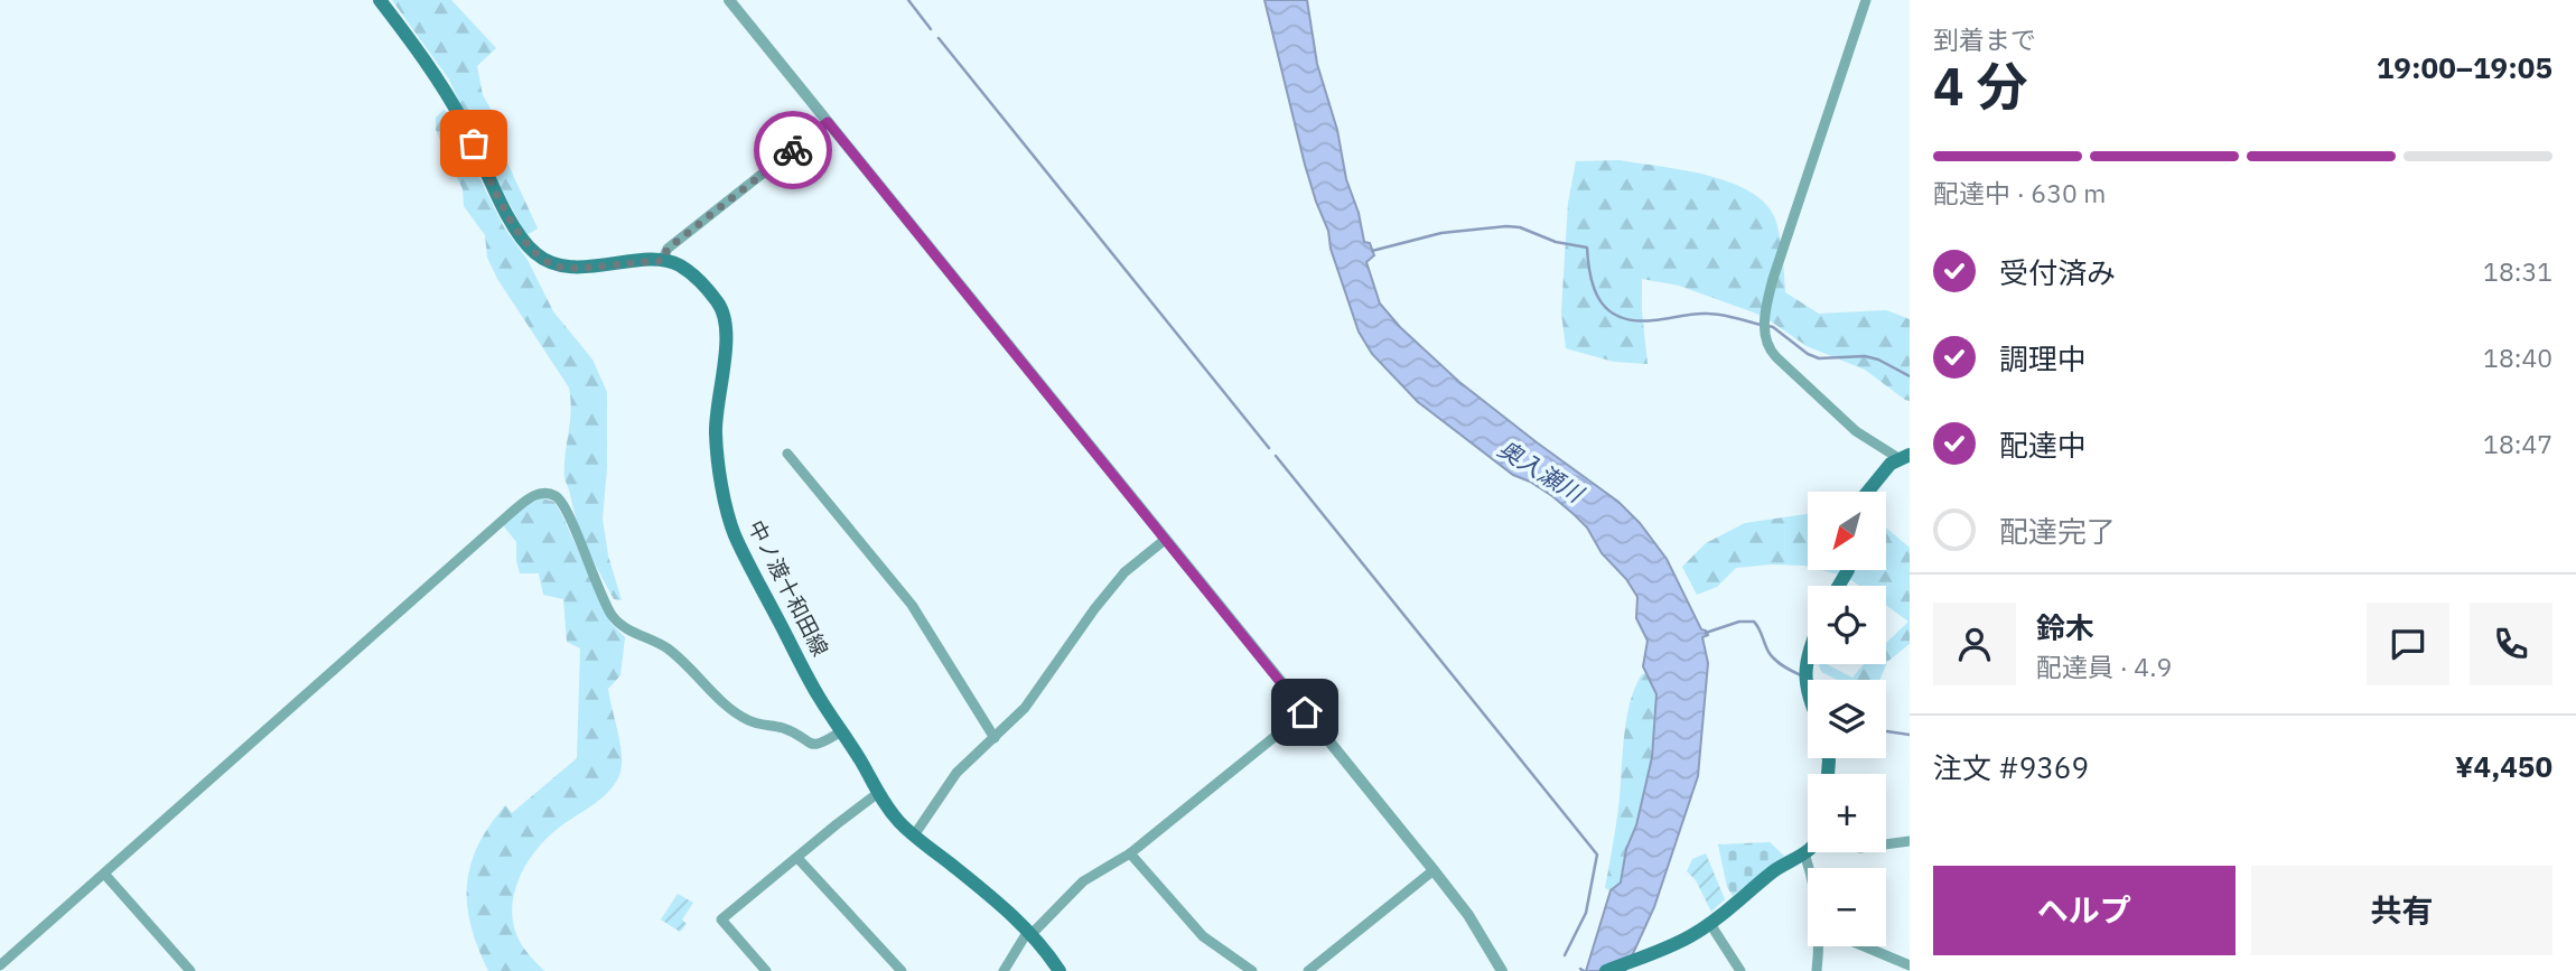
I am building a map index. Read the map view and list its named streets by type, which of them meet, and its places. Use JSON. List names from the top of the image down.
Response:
{
  "streets": {
    "main road": ["中ノ渡十和田線"]
  },
  "water": ["奥入瀬川"],
  "north": "bottom left",
  "page": {
    "heading": ["4 分", "到着まで", "19:00–19:05"],
    "panel": [
      "鈴木",
      "配達員 · 4.9",
      "注文 #9369",
      "¥4,450"
    ],
    "bar": "配達中 · 630 m",
    "list": [
      ["受付済み", "18:31"],
      ["調理中", "18:40"],
      ["配達中", "18:47"],
      "配達完了"
    ],
    "map_buttons": ["+", "−"],
    "buttons": ["ヘルプ", "共有"]
  }
}
